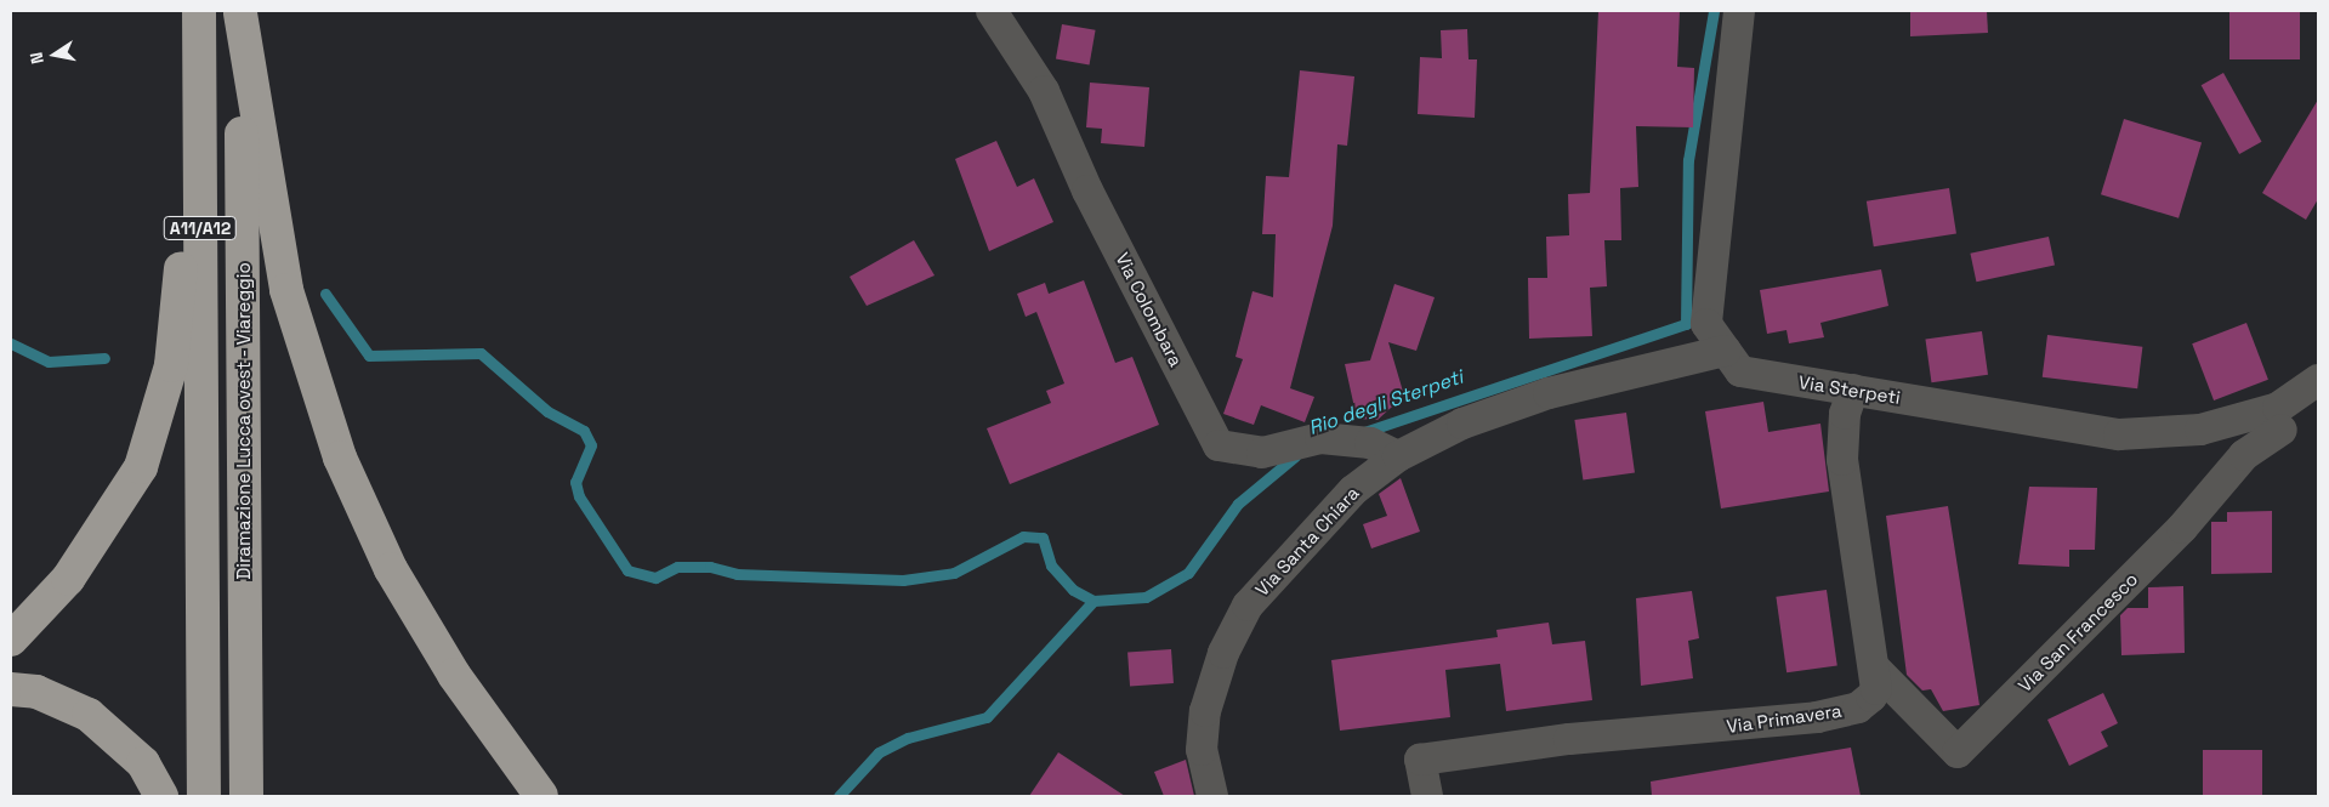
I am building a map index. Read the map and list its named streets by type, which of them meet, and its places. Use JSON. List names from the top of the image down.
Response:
{
  "streets": {
    "highway": ["A11/A12", "Diramazione Lucca ovest - Viareggio"],
    "street": [
      "Via Colombara",
      "Via Sterpeti",
      "Via Santa Chiara",
      "Via San Francesco",
      "Via Primavera"
    ]
  },
  "crossings": [
    ["Via Colombara", "Via Santa Chiara"],
    ["Via Sterpeti", "Via Santa Chiara"],
    ["Via Sterpeti", "Via Primavera"],
    ["Via San Francesco", "Via Primavera"]
  ],
  "water": ["Rio degli Sterpeti"],
  "north": "left"
}
